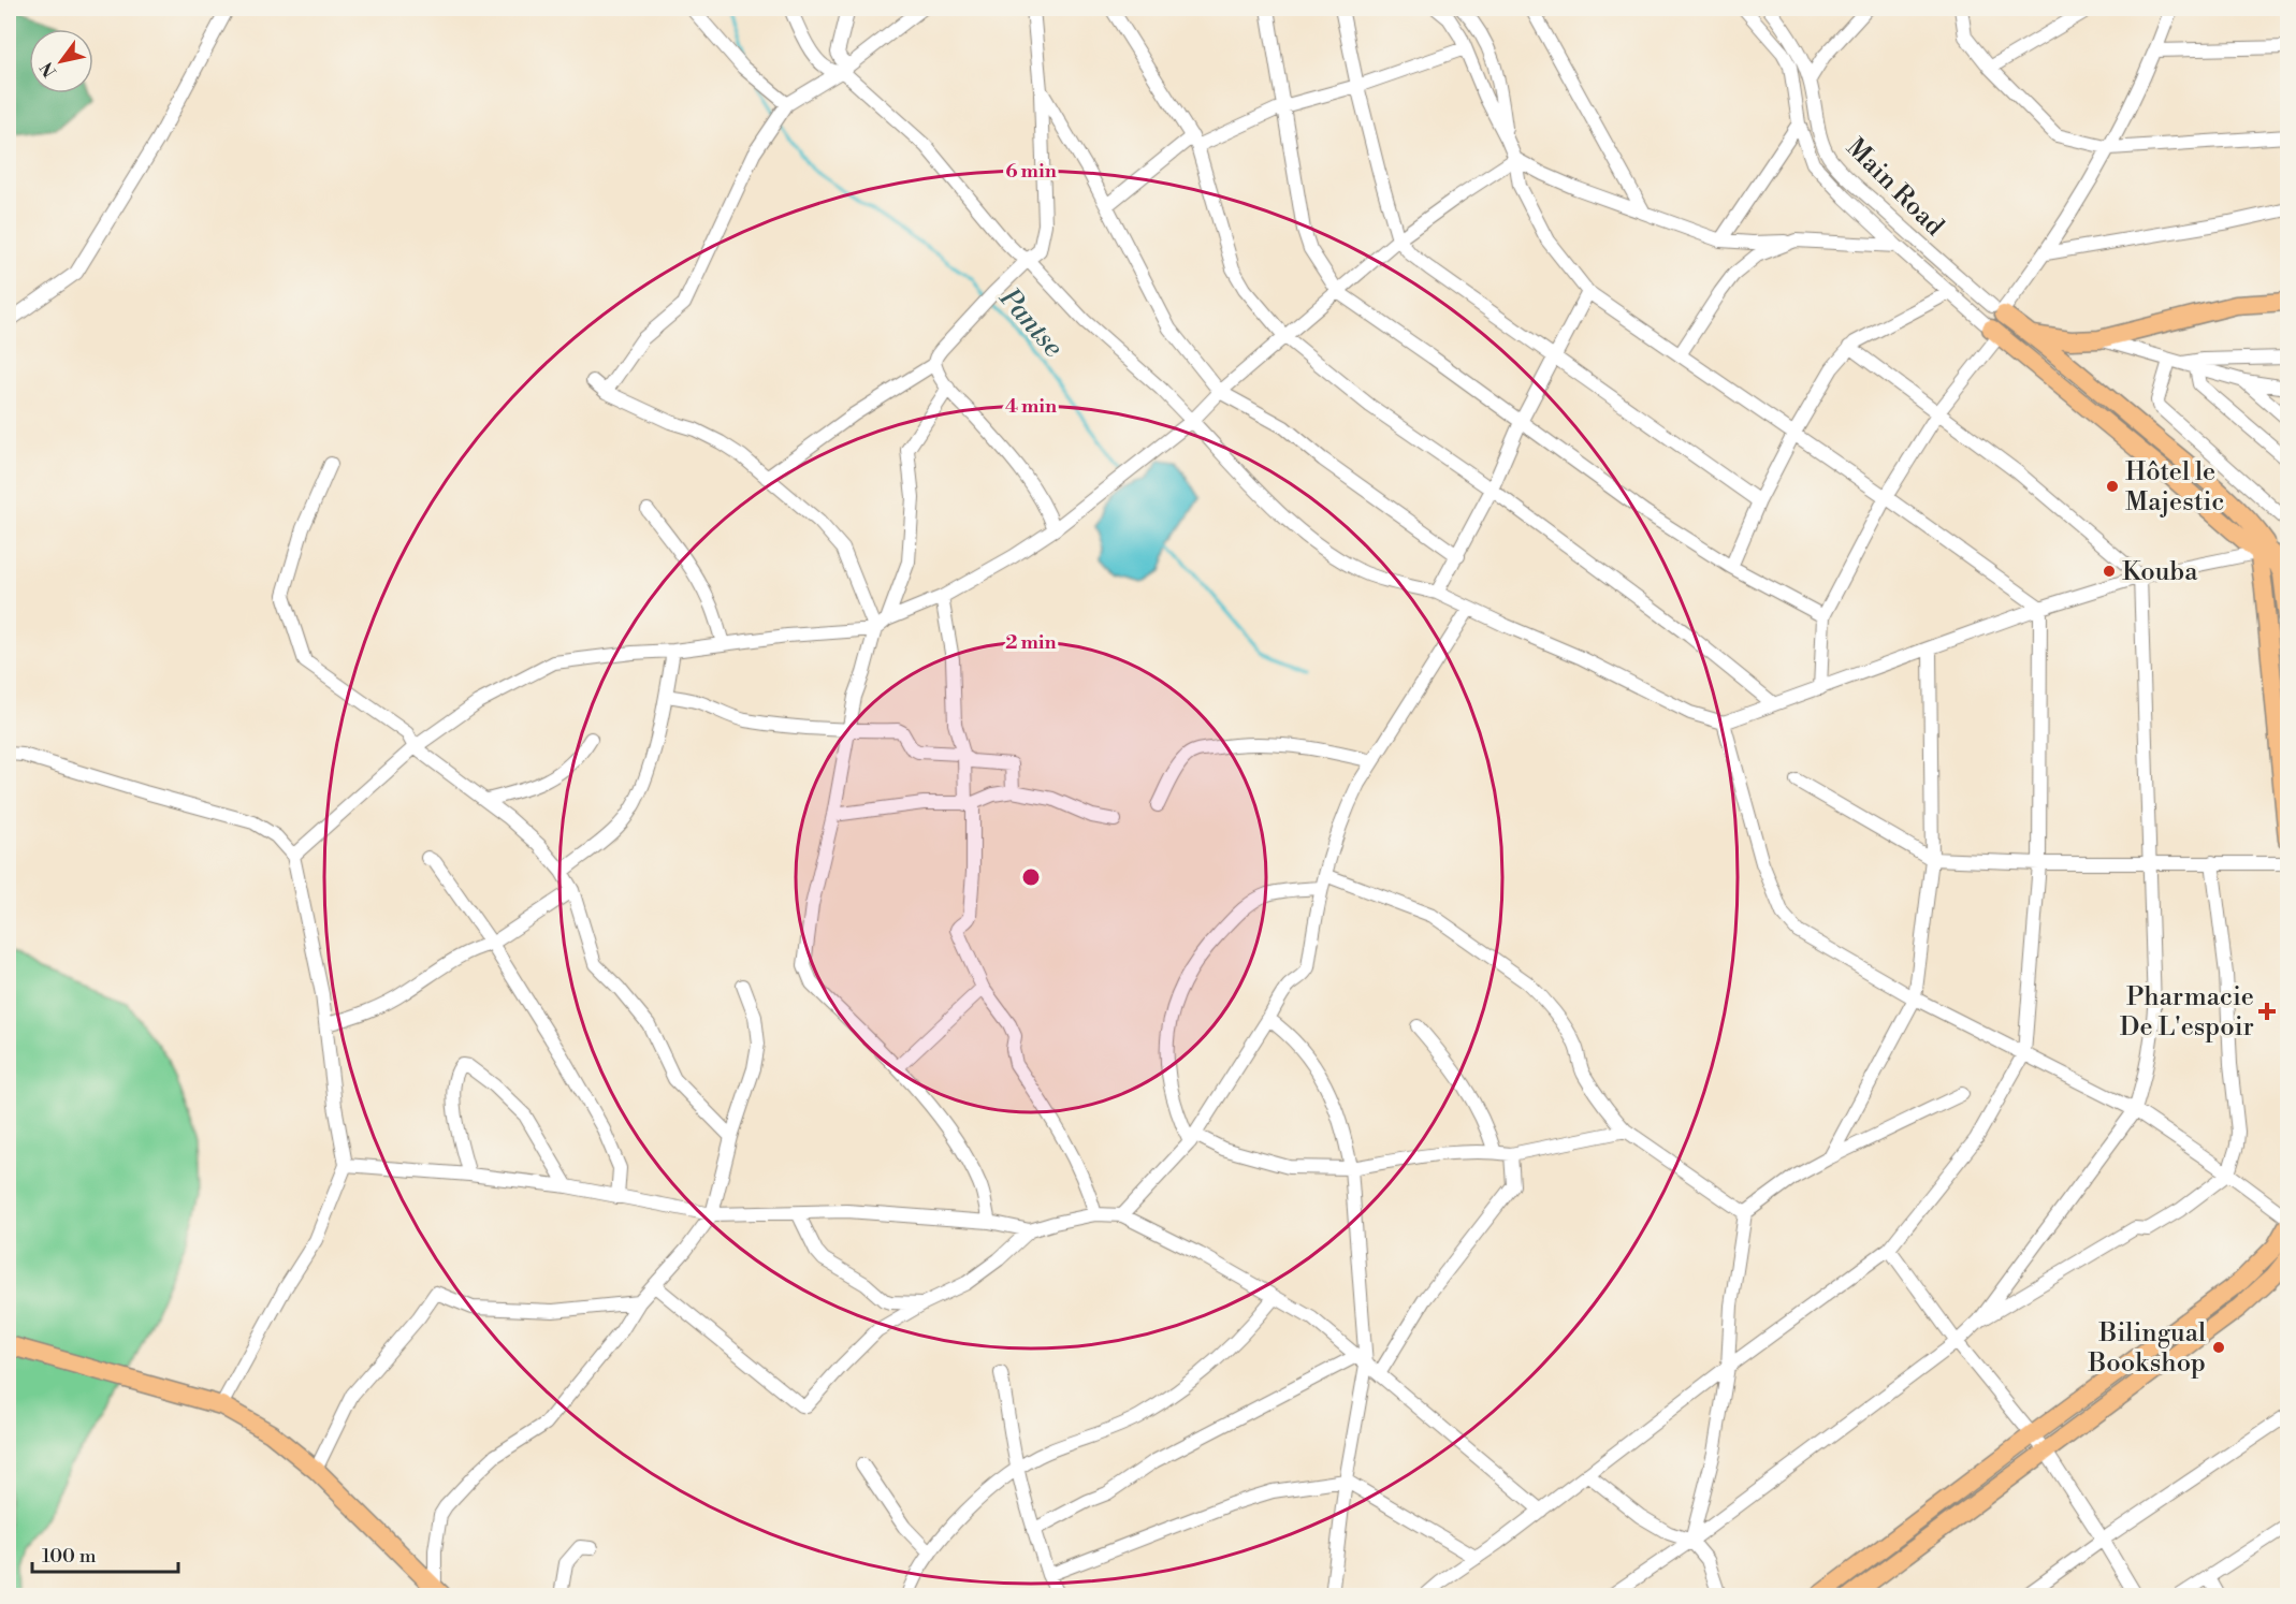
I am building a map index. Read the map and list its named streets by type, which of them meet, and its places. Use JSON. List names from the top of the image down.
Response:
{
  "streets": {
    "street": ["Main Road"]
  },
  "water": ["Pantse"],
  "places": {
    "other": ["Hôtel le Majestic", "Kouba", "Bilingual Bookshop"],
    "health": ["Pharmacie De L'espoir"]
  },
  "scale_bar": "100 m",
  "north": "bottom left",
  "rings": ["6 min", "4 min", "2 min"]
}
